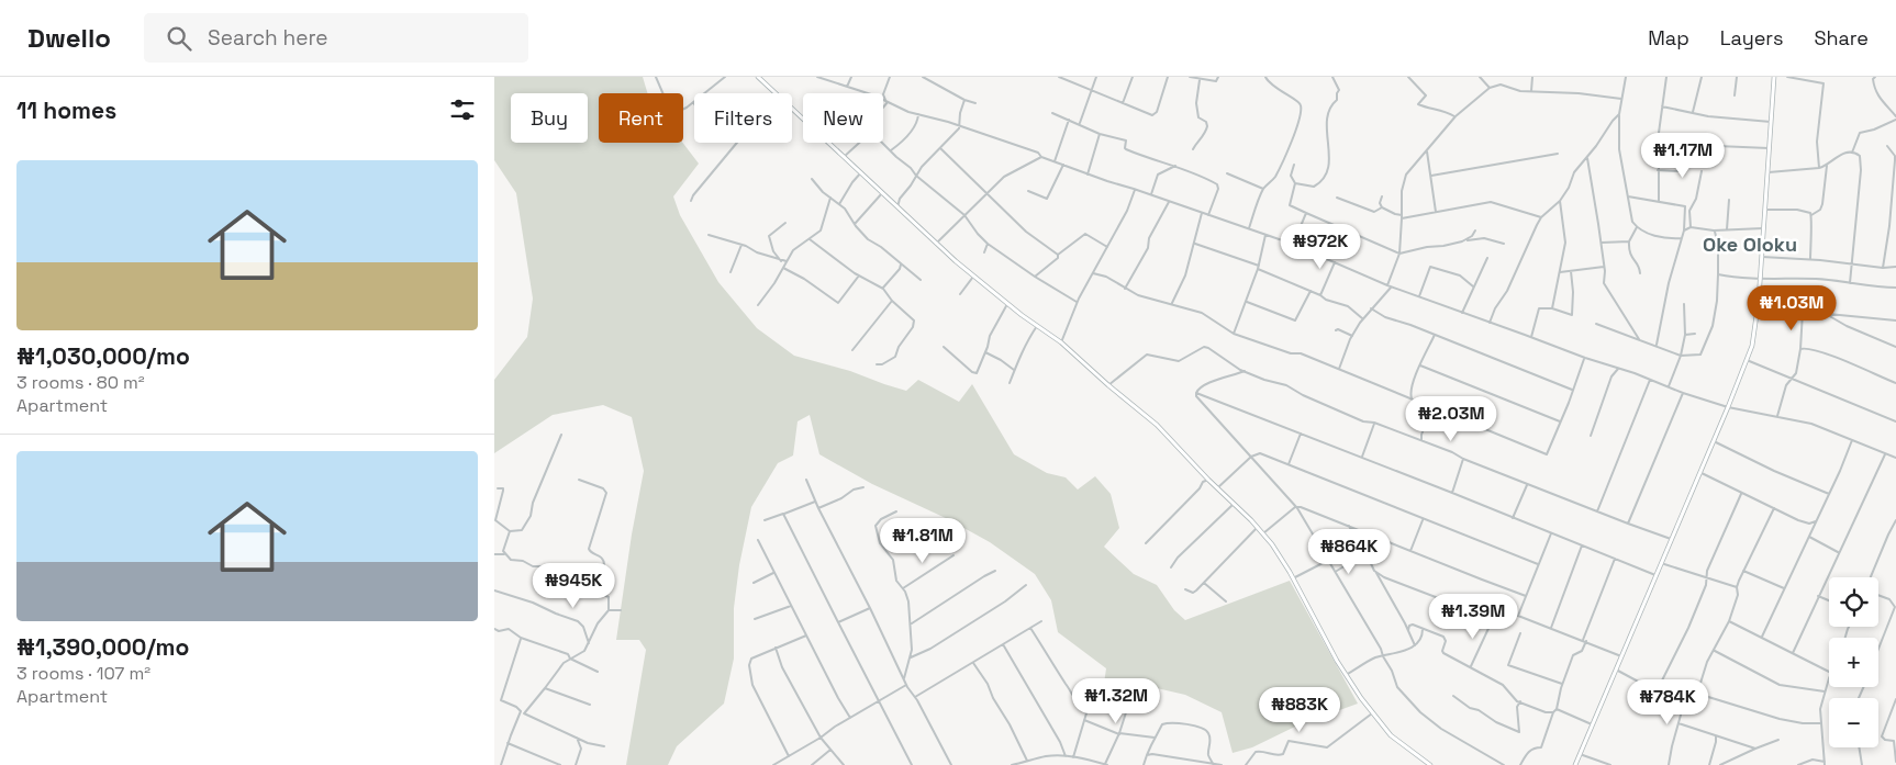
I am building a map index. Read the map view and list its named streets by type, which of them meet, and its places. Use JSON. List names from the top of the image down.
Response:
{
  "districts": ["Oke Oloku"],
  "page": {
    "header": "Dwello",
    "search": "Search here",
    "nav": ["Map", "Layers", "Share"],
    "heading": "11 homes",
    "chip": [
      "Buy",
      "Rent",
      "Filters",
      "New"
    ],
    "price": [
      "₦1.17M",
      "₦972K",
      "₦1.03M",
      "₦2.03M",
      "₦1.81M",
      "₦864K",
      "₦945K",
      "₦1.39M",
      "₦1.32M",
      "₦784K",
      "₦883K"
    ],
    "list": [
      {
        "name": "₦1,030,000/mo",
        "note": "3 rooms · 80 m² · Apartment"
      },
      {
        "name": "₦1,390,000/mo",
        "note": "3 rooms · 107 m² · Apartment"
      }
    ],
    "map_buttons": ["+", "−"]
  }
}
